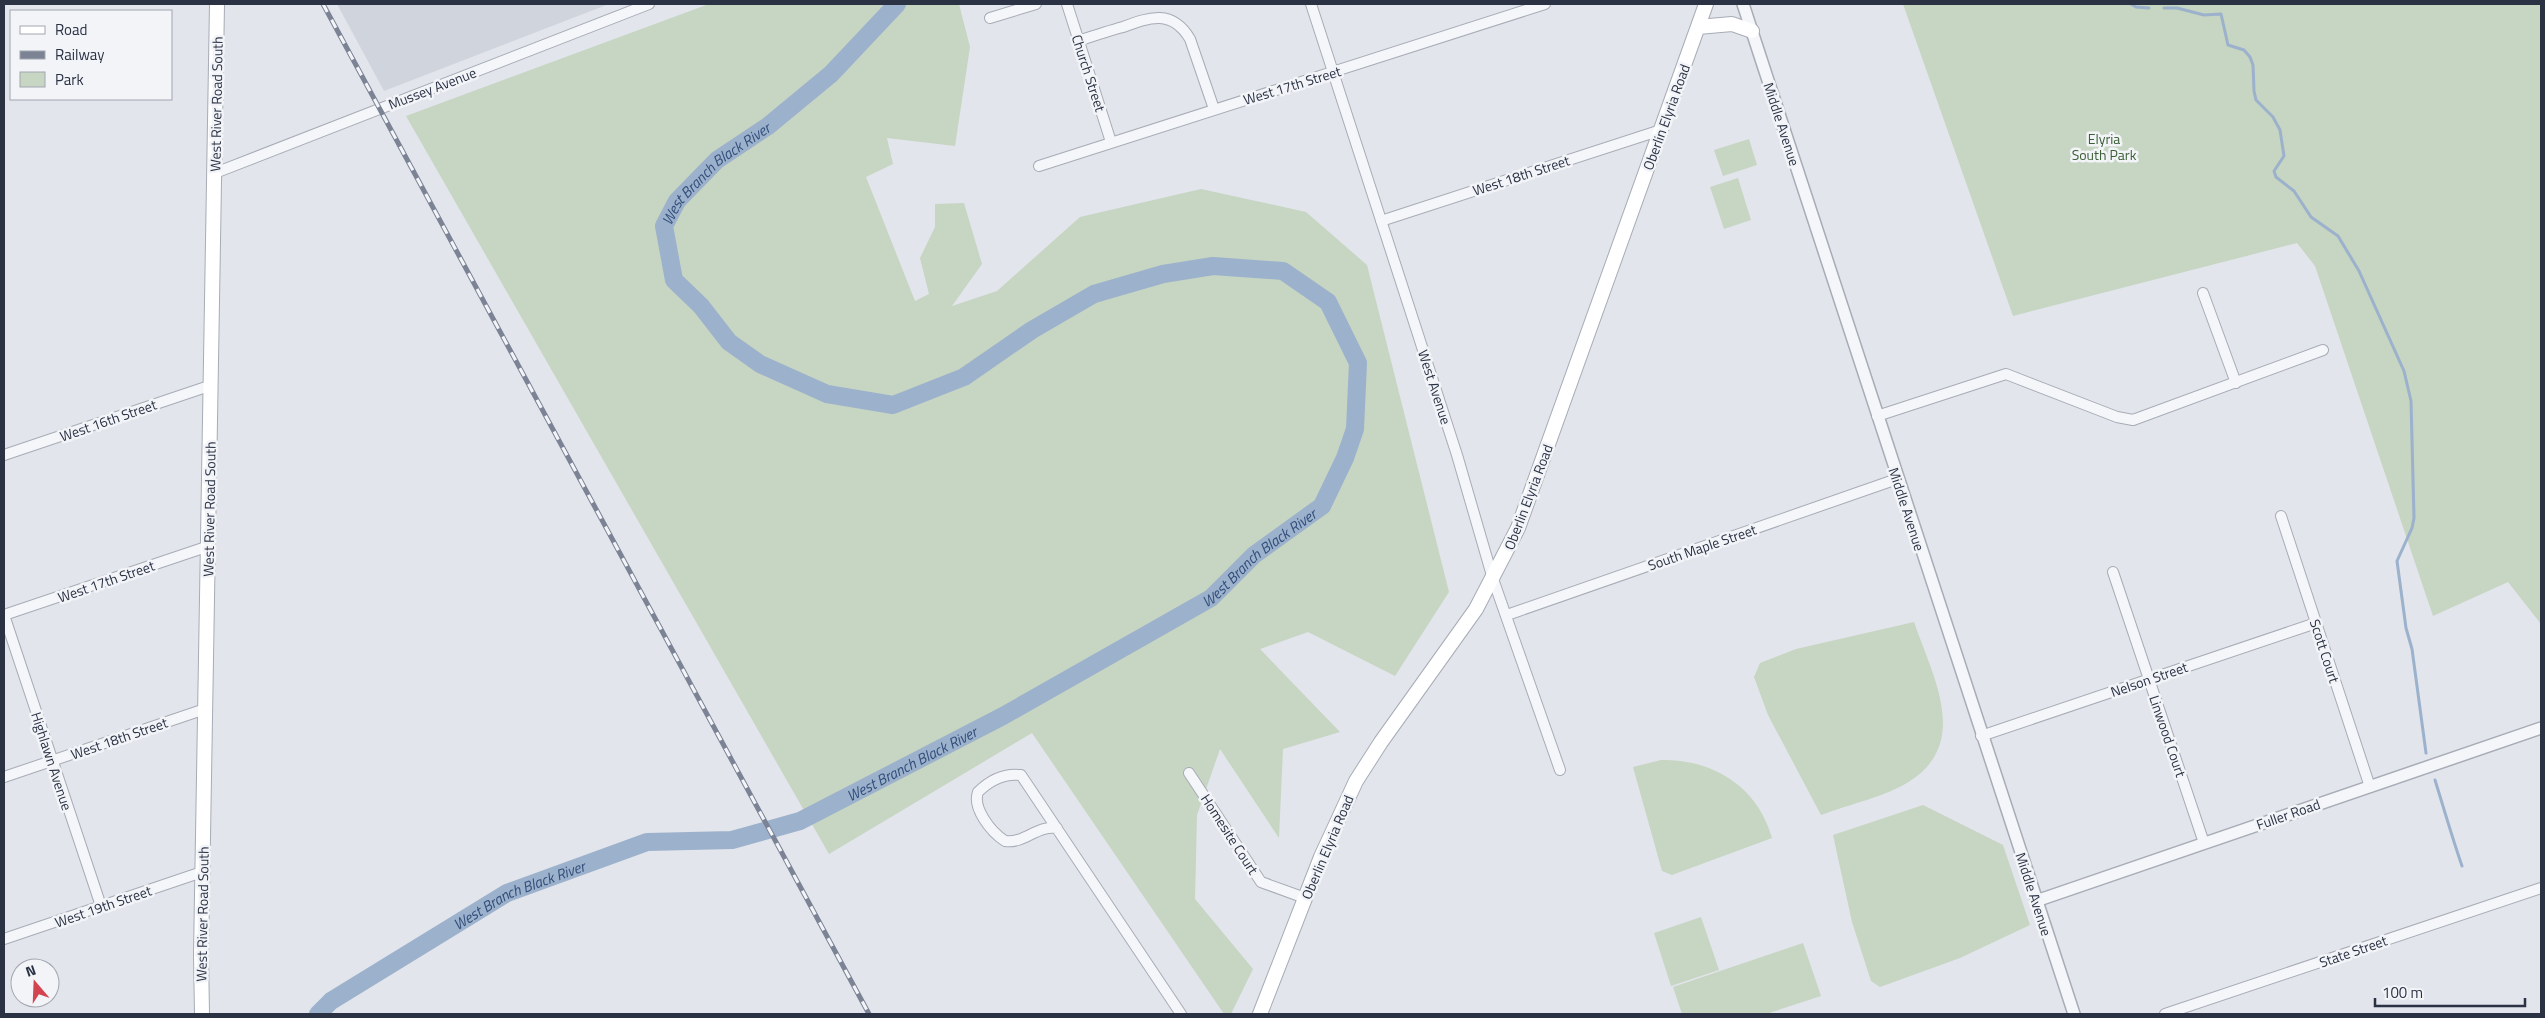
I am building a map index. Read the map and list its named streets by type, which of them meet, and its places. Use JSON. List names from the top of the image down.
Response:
{
  "streets": {
    "main road": ["West River Road South", "Oberlin Elyria Road"],
    "street": [
      "Church Street",
      "West 17th Street",
      "Mussey Avenue",
      "Middle Avenue",
      "West 18th Street",
      "West Avenue",
      "West 16th Street",
      "South Maple Street",
      "Scott Court",
      "Nelson Street",
      "Linwood Court",
      "Highlawn Avenue",
      "Fuller Road",
      "Homesite Court",
      "West 19th Street",
      "State Street"
    ]
  },
  "crossings": [
    ["Church Street", "West 17th Street"],
    ["West 17th Street", "West River Road South"],
    ["West 17th Street", "West Avenue"],
    ["West 17th Street", "Highlawn Avenue"],
    ["Mussey Avenue", "West River Road South"],
    ["West River Road South", "West 18th Street"],
    ["West River Road South", "West 16th Street"],
    ["West River Road South", "West 19th Street"],
    ["Oberlin Elyria Road", "West 18th Street"],
    ["Oberlin Elyria Road", "West Avenue"],
    ["Oberlin Elyria Road", "Homesite Court"],
    ["Middle Avenue", "South Maple Street"],
    ["Middle Avenue", "Nelson Street"],
    ["Middle Avenue", "Fuller Road"],
    ["West 18th Street", "West Avenue"],
    ["West 18th Street", "Highlawn Avenue"],
    ["West Avenue", "South Maple Street"],
    ["Scott Court", "Nelson Street"],
    ["Scott Court", "Fuller Road"],
    ["Nelson Street", "Linwood Court"],
    ["Linwood Court", "Fuller Road"],
    ["Highlawn Avenue", "West 19th Street"]
  ],
  "water": ["West Branch Black River"],
  "parks": ["Elyria South Park"],
  "legend": ["Road", "Railway", "Park"],
  "scale_bar": "100 m",
  "north": "top"
}
